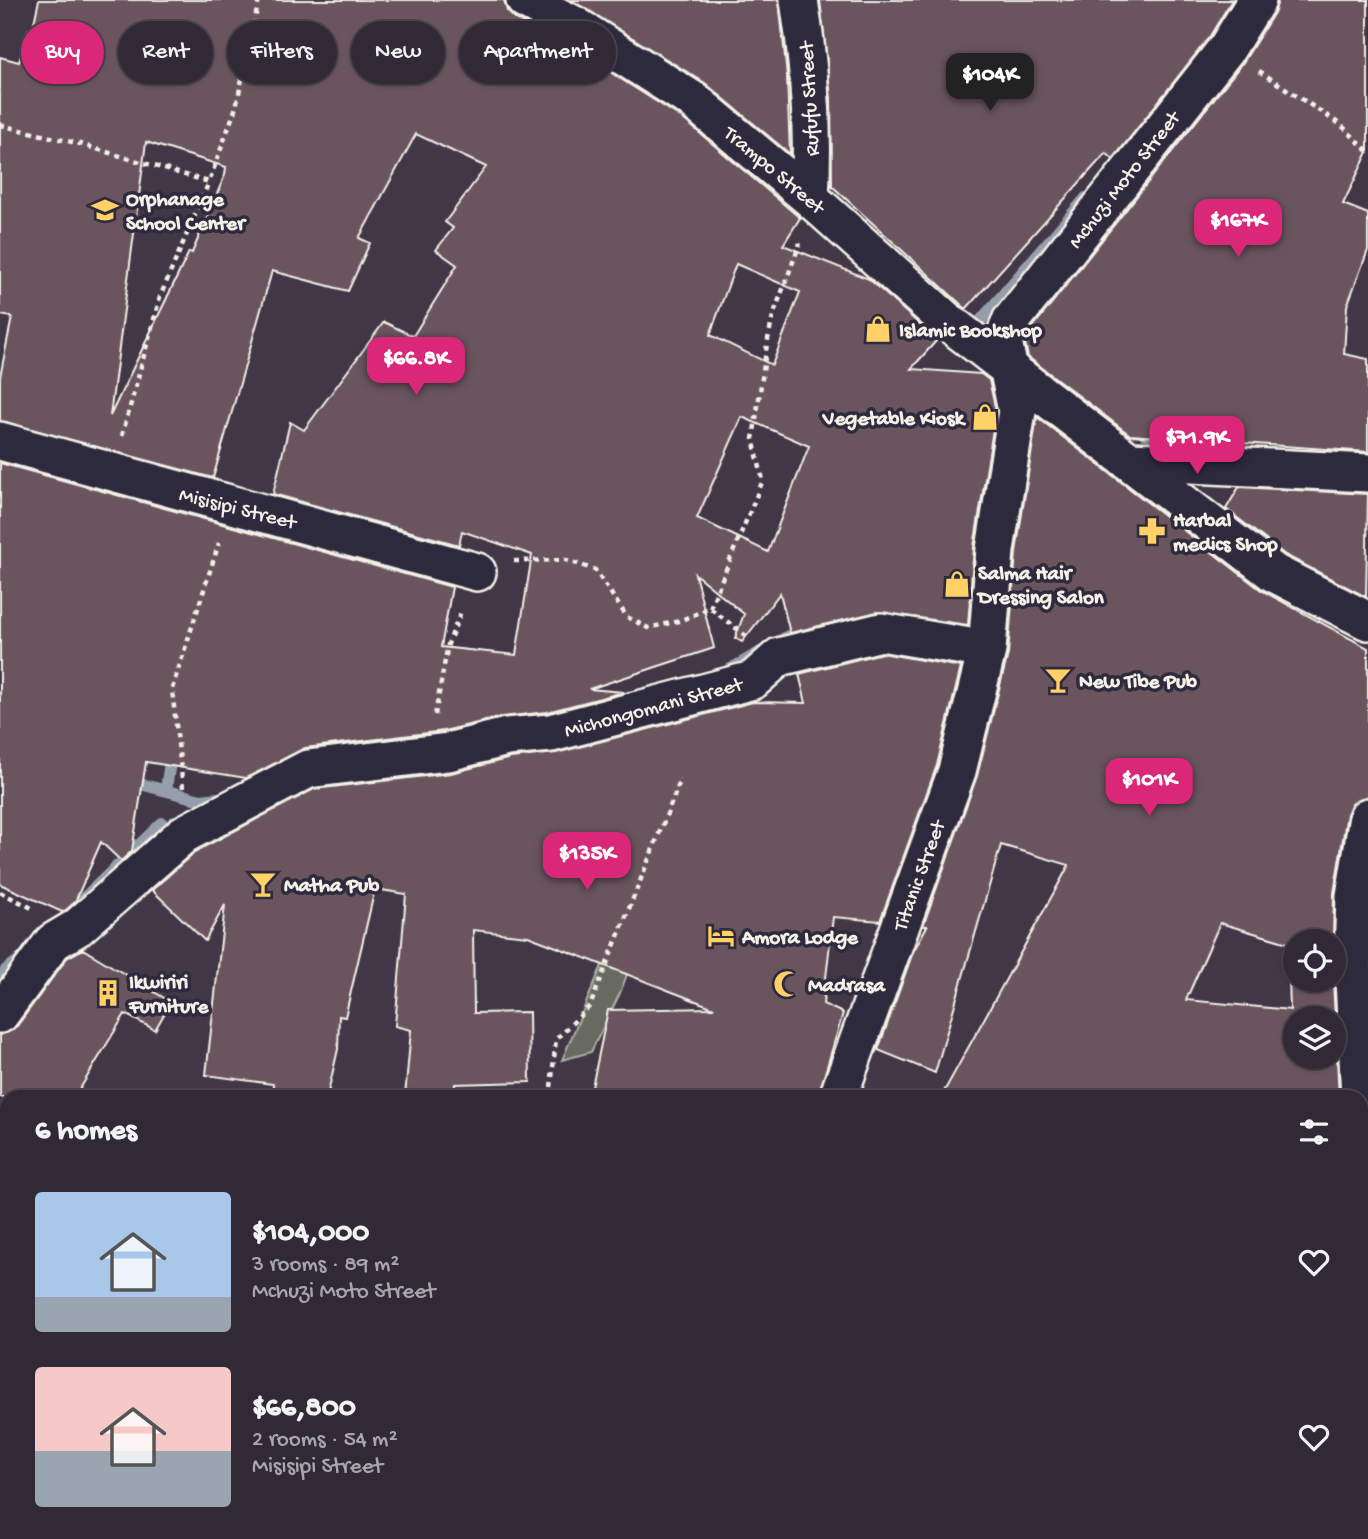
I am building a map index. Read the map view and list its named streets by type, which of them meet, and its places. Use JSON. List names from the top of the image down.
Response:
{
  "streets": {
    "street": [
      "Rufufu Street",
      "Trampo Street",
      "Mchuzi Moto Street",
      "Misisipi Street",
      "Michongomani Street",
      "Titanic Street"
    ]
  },
  "crossings": [
    ["Rufufu Street", "Trampo Street"],
    ["Trampo Street", "Mchuzi Moto Street"],
    ["Michongomani Street", "Titanic Street"]
  ],
  "places": {
    "school or university": ["Orphanage School Center"],
    "shop": ["Islamic Bookshop", "Vegetable Kiosk", "Salma Hair Dressing Salon"],
    "pharmacy": ["Harbal medics Shop"],
    "bar": ["New Tibe Pub", "Matha Pub"],
    "hotel": ["Amora Lodge"],
    "mosque": ["Madrasa"],
    "building": ["Ikwiriri Furniture"]
  },
  "page": {
    "chip": [
      "Buy",
      "Rent",
      "Filters",
      "New",
      "Apartment"
    ],
    "price": [
      "$104K",
      "$167K",
      "$66.8K",
      "$71.9K",
      "$101K",
      "$135K"
    ],
    "heading": "6 homes",
    "list": [
      {
        "name": "$104,000",
        "note": "3 rooms · 89 m² · Mchuzi Moto Street"
      },
      {
        "name": "$66,800",
        "note": "2 rooms · 54 m² · Misisipi Street"
      }
    ]
  }
}
